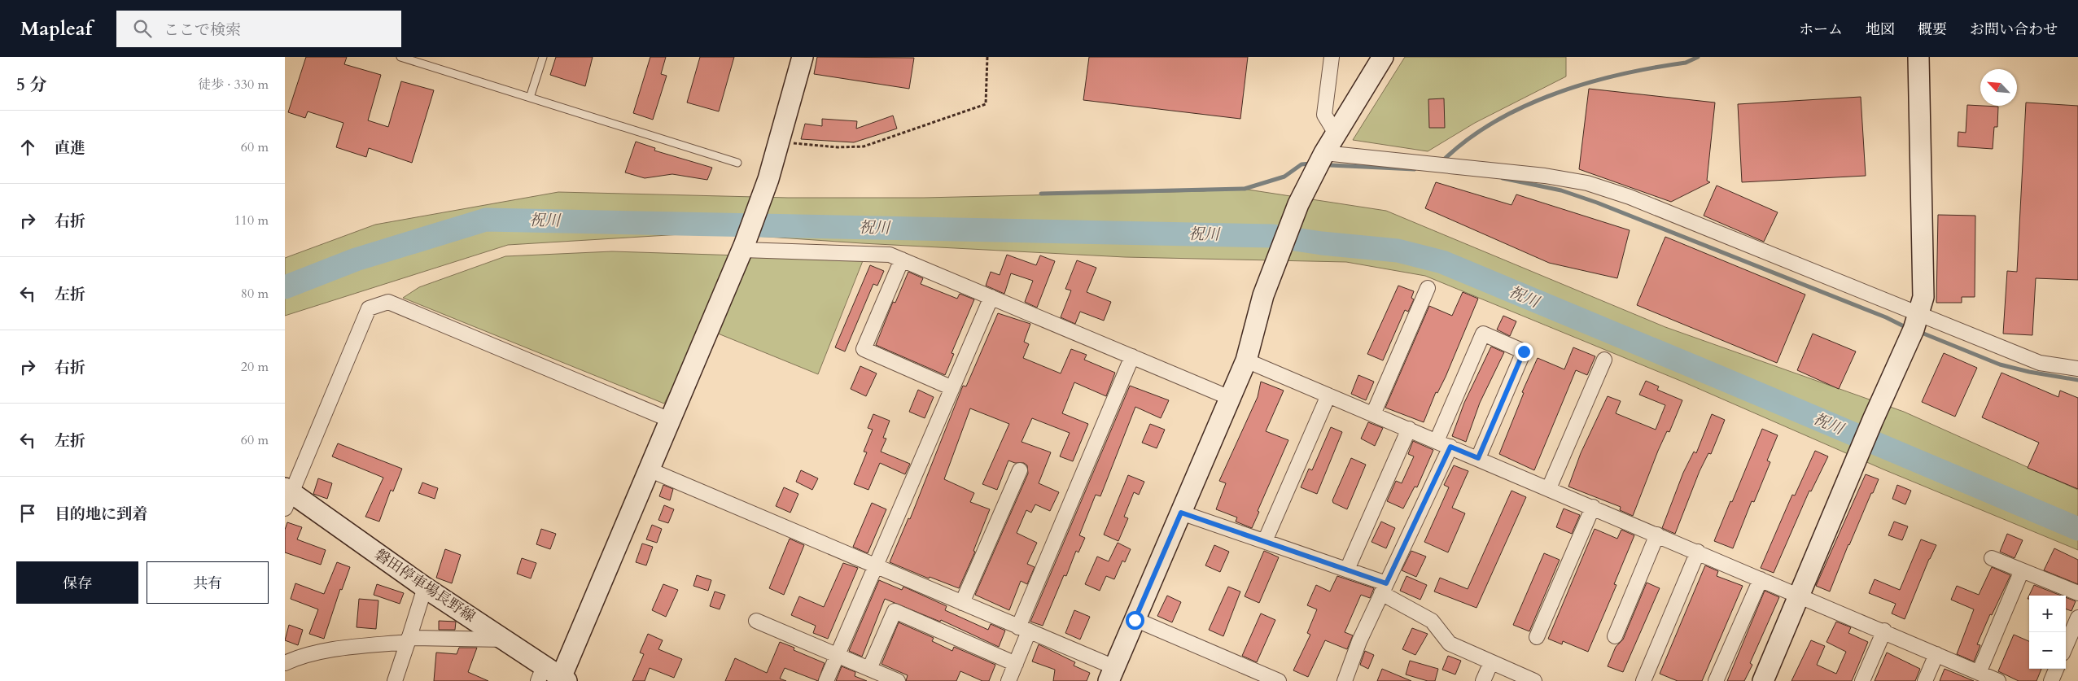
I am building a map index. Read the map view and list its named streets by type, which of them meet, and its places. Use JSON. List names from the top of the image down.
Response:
{
  "streets": {
    "street": ["磐田停車場長野線"]
  },
  "water": ["祝川"],
  "north": "top left",
  "page": {
    "header": "Mapleaf",
    "search": "ここで検索",
    "nav": [
      "ホーム",
      "地図",
      "概要",
      "お問い合わせ"
    ],
    "heading": ["5 分", "徒歩 · 330 m"],
    "list": [
      ["直進", "60 m"],
      ["右折", "110 m"],
      ["左折", "80 m"],
      ["右折", "20 m"],
      ["左折", "60 m"],
      "目的地に到着"
    ],
    "buttons": ["保存", "共有"],
    "map_buttons": ["+", "−"]
  }
}
